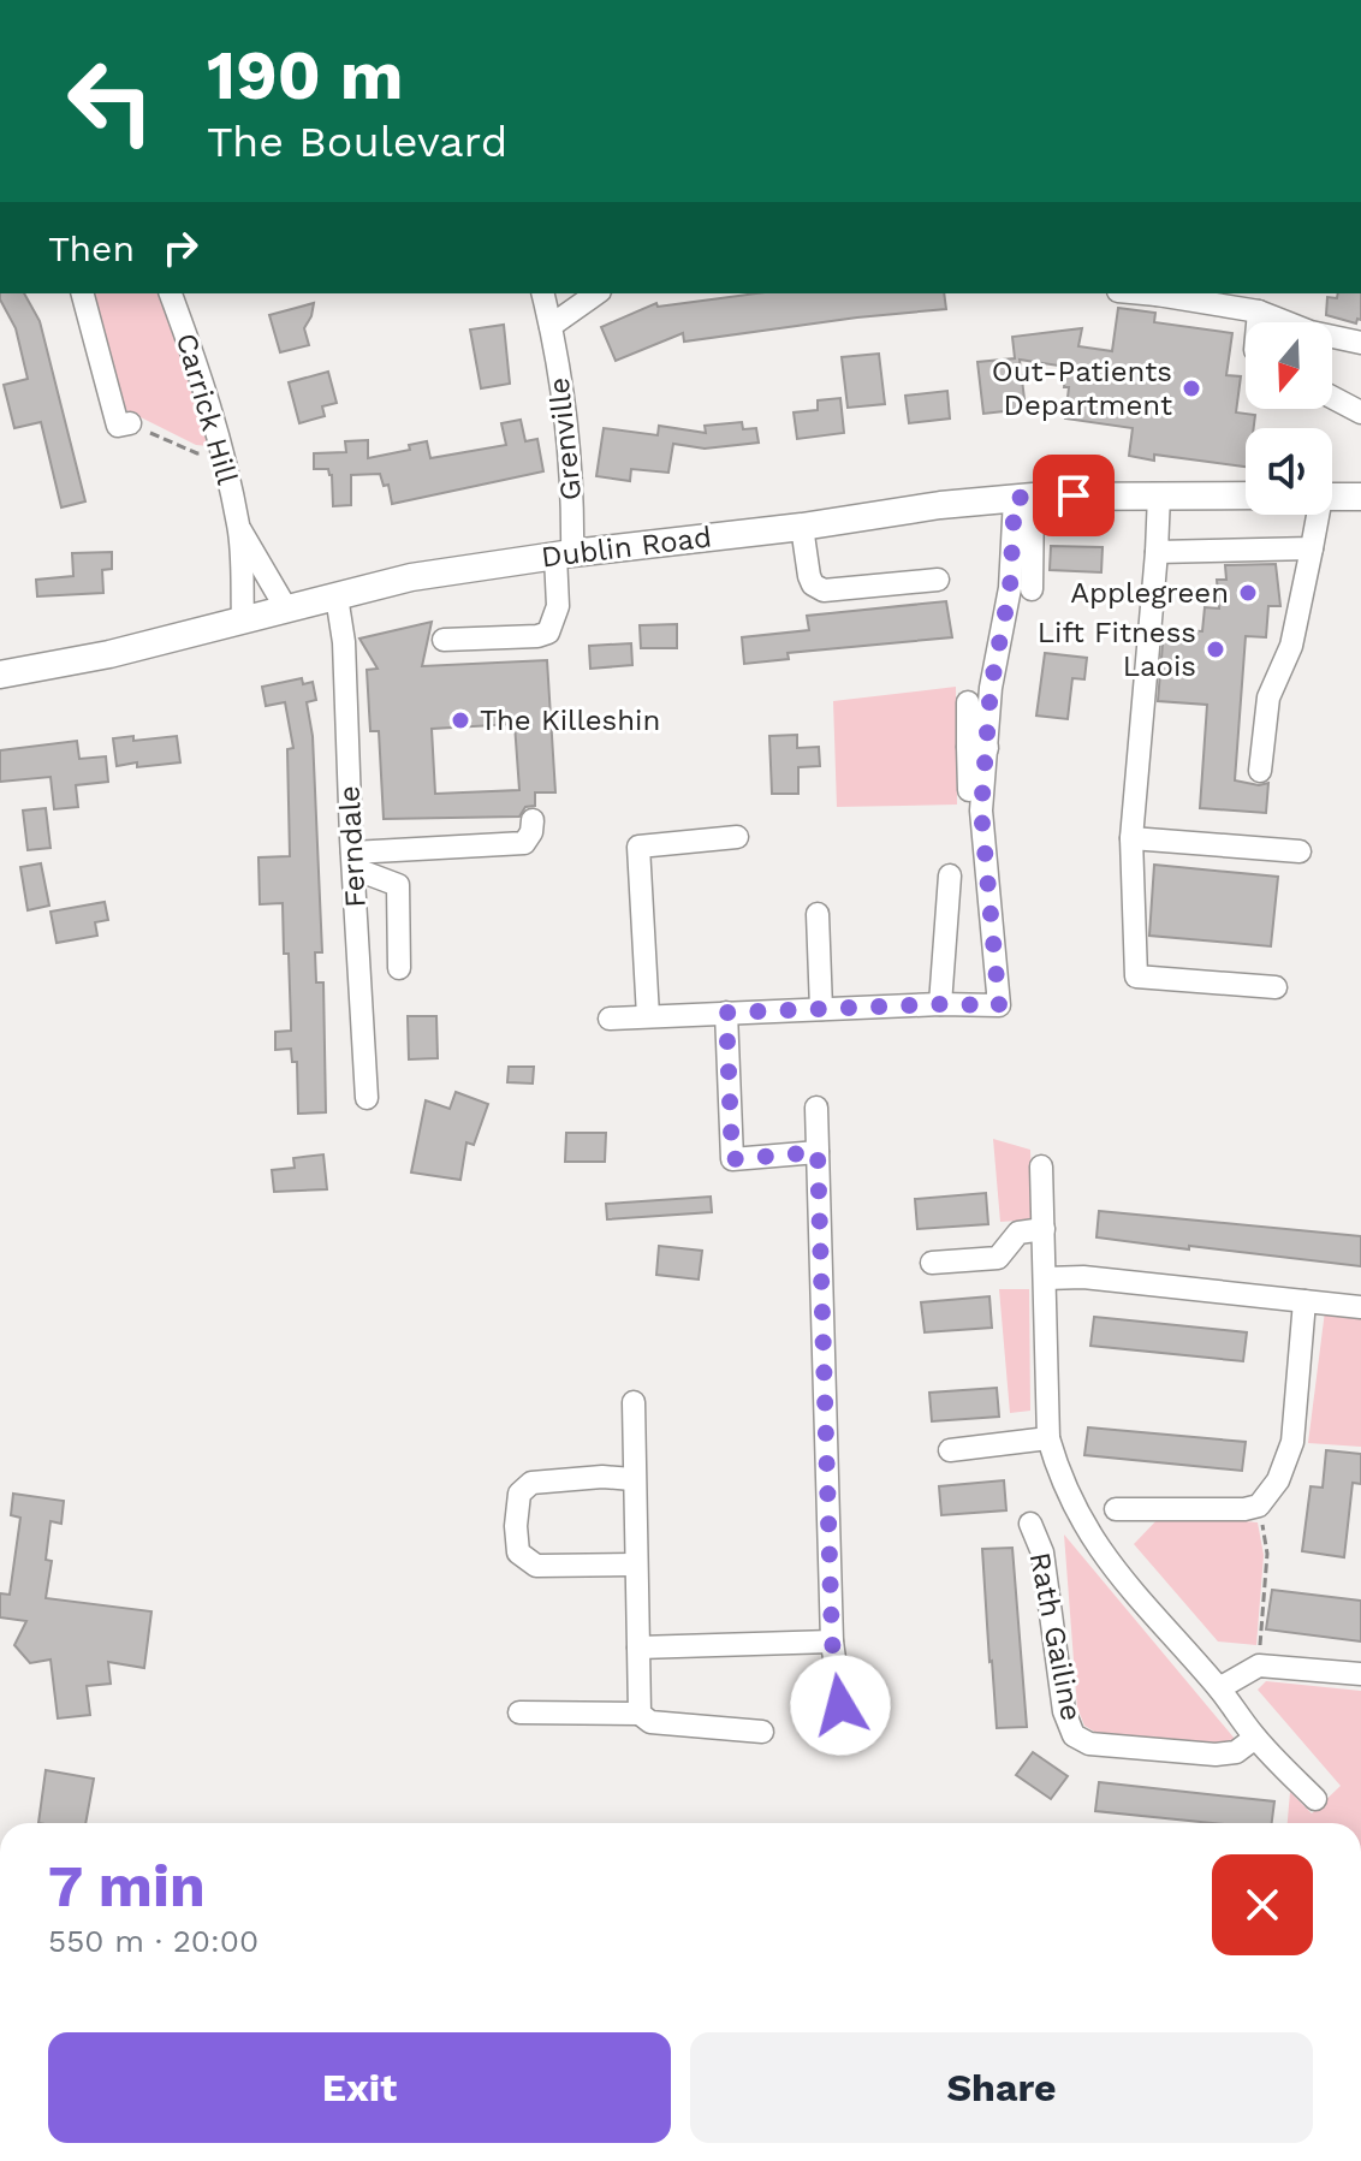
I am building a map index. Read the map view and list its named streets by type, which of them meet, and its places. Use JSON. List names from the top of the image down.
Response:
{
  "streets": {
    "main road": ["Dublin Road"],
    "street": [
      "Carrick Hill",
      "Grenville",
      "Ferndale",
      "Rath Gailine"
    ]
  },
  "crossings": [
    ["Carrick Hill", "Dublin Road"],
    ["Grenville", "Dublin Road"],
    ["Dublin Road", "Ferndale"]
  ],
  "places": [
    "Out-Patients Department",
    "Applegreen",
    "Lift Fitness Laois",
    "The Killeshin"
  ],
  "north": "bottom",
  "page": {
    "turn": ["190 m", "The Boulevard"],
    "then": "Then",
    "heading": ["7 min", "550 m · 20:00"],
    "buttons": ["Exit", "Share"]
  }
}
